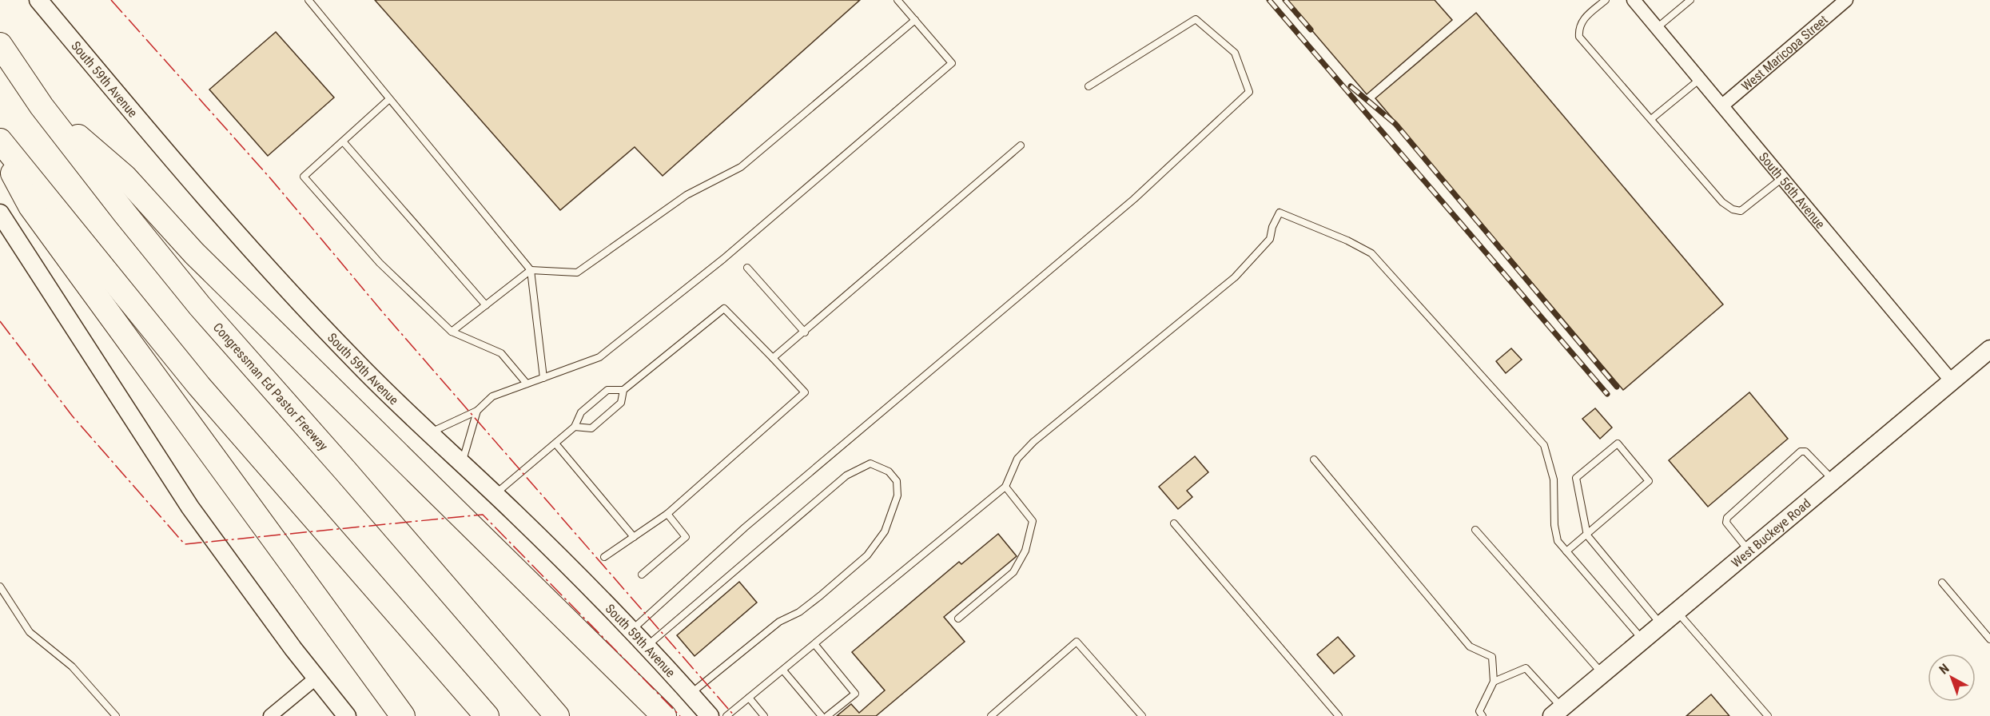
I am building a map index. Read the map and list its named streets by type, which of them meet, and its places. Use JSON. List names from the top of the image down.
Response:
{
  "streets": {
    "highway": ["Congressman Ed Pastor Freeway"],
    "main road": ["South 59th Avenue", "West Buckeye Road"],
    "street": ["West Maricopa Street", "South 56th Avenue"]
  },
  "crossings": [
    ["West Maricopa Street", "South 56th Avenue"],
    ["South 56th Avenue", "West Buckeye Road"]
  ],
  "north": "top left"
}
